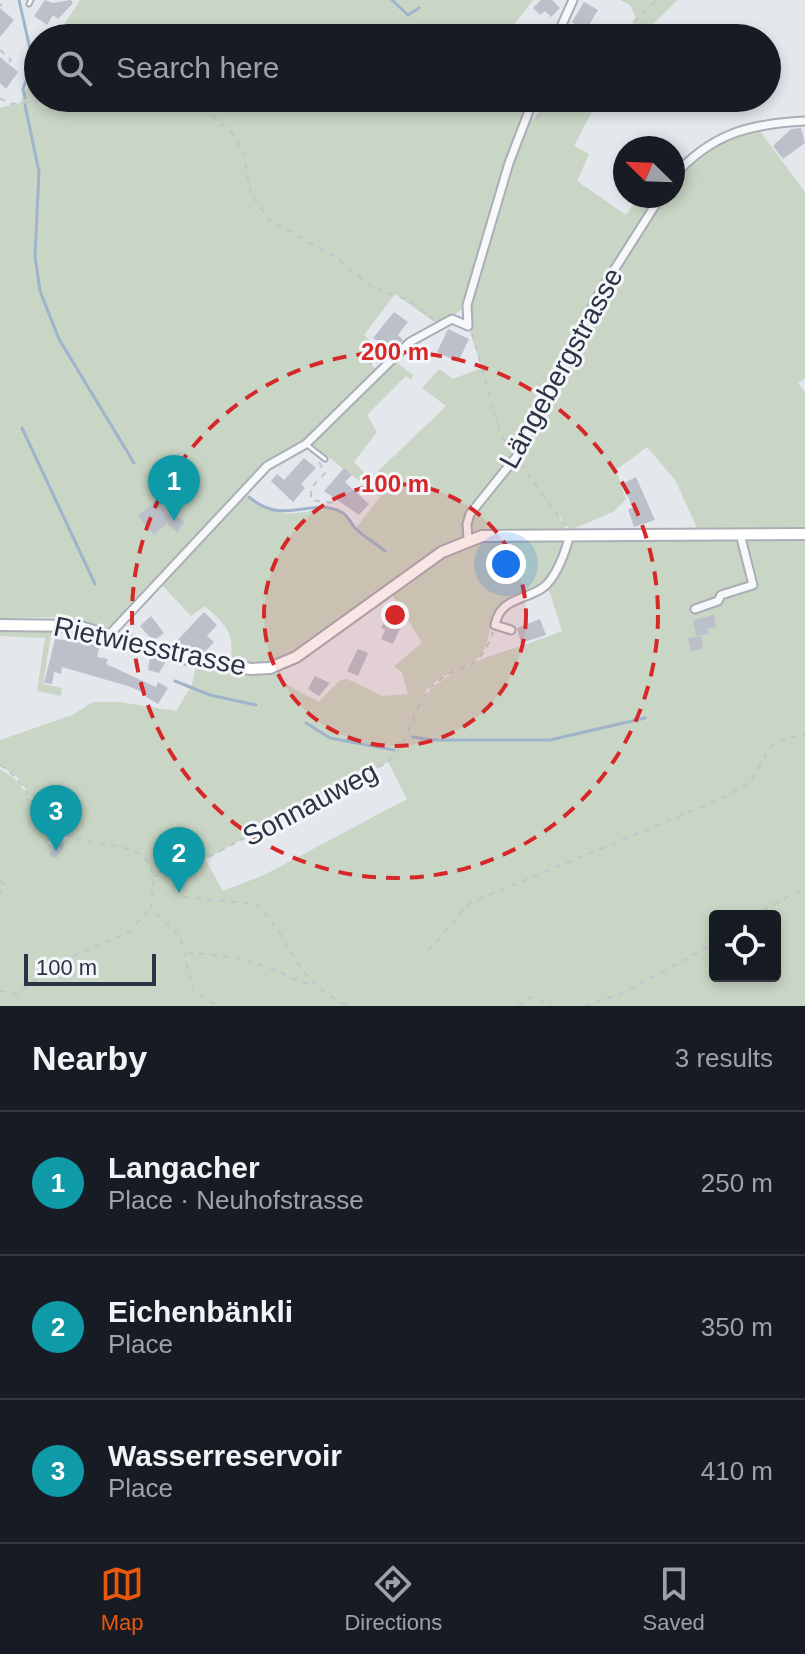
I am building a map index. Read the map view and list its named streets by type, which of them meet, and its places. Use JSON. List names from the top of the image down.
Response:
{
  "streets": {
    "main road": ["Rietwiesstrasse"],
    "street": ["Längebergstrasse"],
    "path": ["Sonnauweg"]
  },
  "crossings": [
    ["Längebergstrasse", "Rietwiesstrasse"]
  ],
  "scale_bar": "100 m",
  "north": "top left",
  "page": {
    "search": "Search here",
    "pins": ["1", "3", "2"],
    "scale": "100 m",
    "heading": ["Nearby", "3 results"],
    "list": [
      {
        "mark": "1",
        "name": "Langacher",
        "note": "Place · Neuhofstrasse",
        "value": "250 m"
      },
      {
        "mark": "2",
        "name": "Eichenbänkli",
        "note": "Place",
        "value": "350 m"
      },
      {
        "mark": "3",
        "name": "Wasserreservoir",
        "note": "Place",
        "value": "410 m"
      }
    ],
    "nav": ["Map", "Directions", "Saved"]
  },
  "rings": ["200 m", "100 m"]
}
